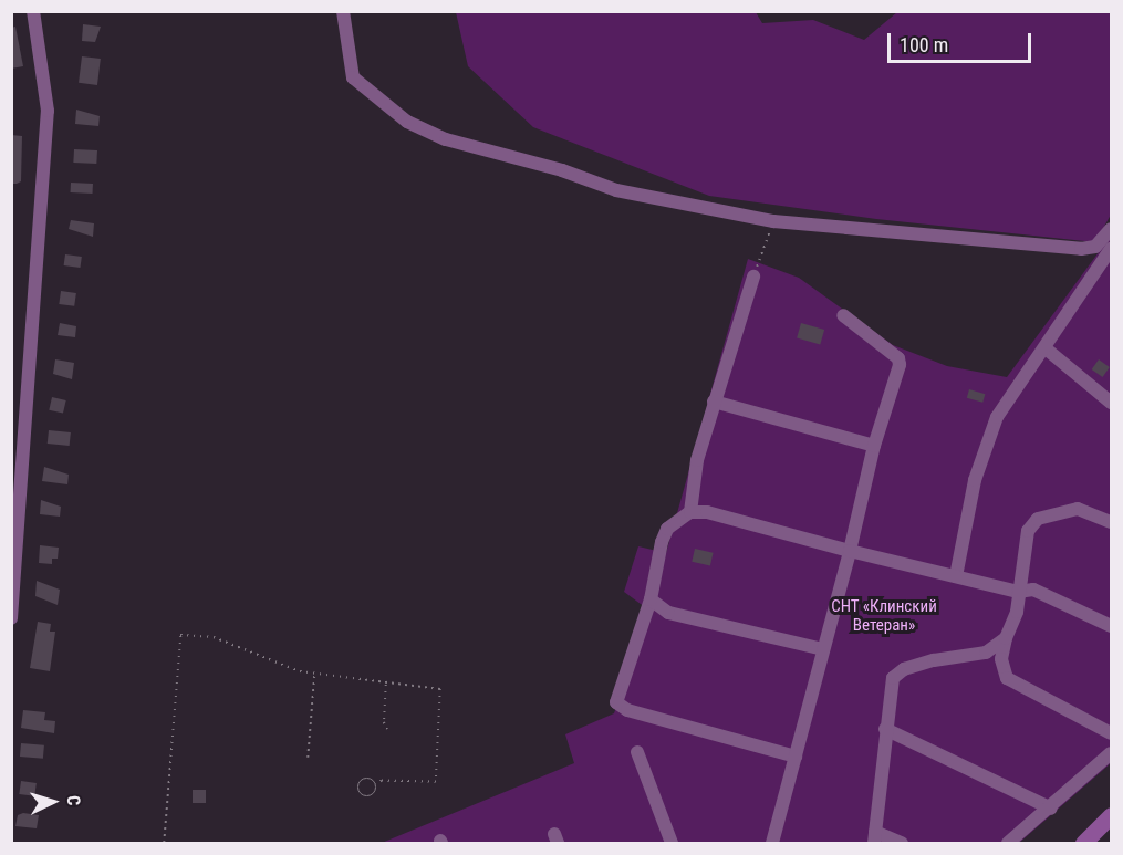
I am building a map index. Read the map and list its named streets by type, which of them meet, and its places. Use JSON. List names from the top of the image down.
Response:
{
  "parks": ["СНТ «Клинский Ветеран»"],
  "scale_bar": "100 m",
  "north": "right"
}
